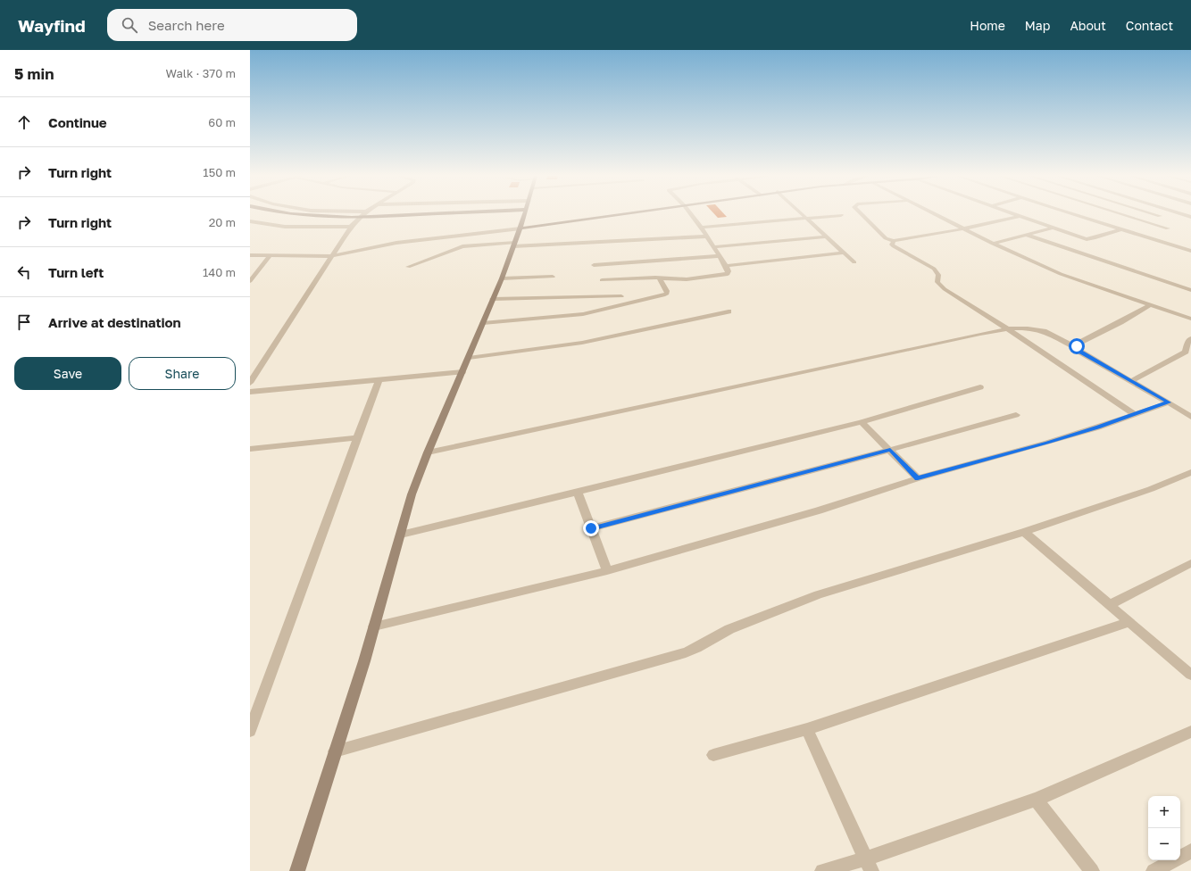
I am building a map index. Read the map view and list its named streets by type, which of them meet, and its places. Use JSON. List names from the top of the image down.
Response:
{
  "page": {
    "header": "Wayfind",
    "search": "Search here",
    "nav": [
      "Home",
      "Map",
      "About",
      "Contact"
    ],
    "heading": ["5 min", "Walk · 370 m"],
    "list": [
      ["Continue", "60 m"],
      ["Turn right", "150 m"],
      ["Turn right", "20 m"],
      ["Turn left", "140 m"],
      "Arrive at destination"
    ],
    "buttons": ["Save", "Share"],
    "map_buttons": ["+", "−"]
  }
}
